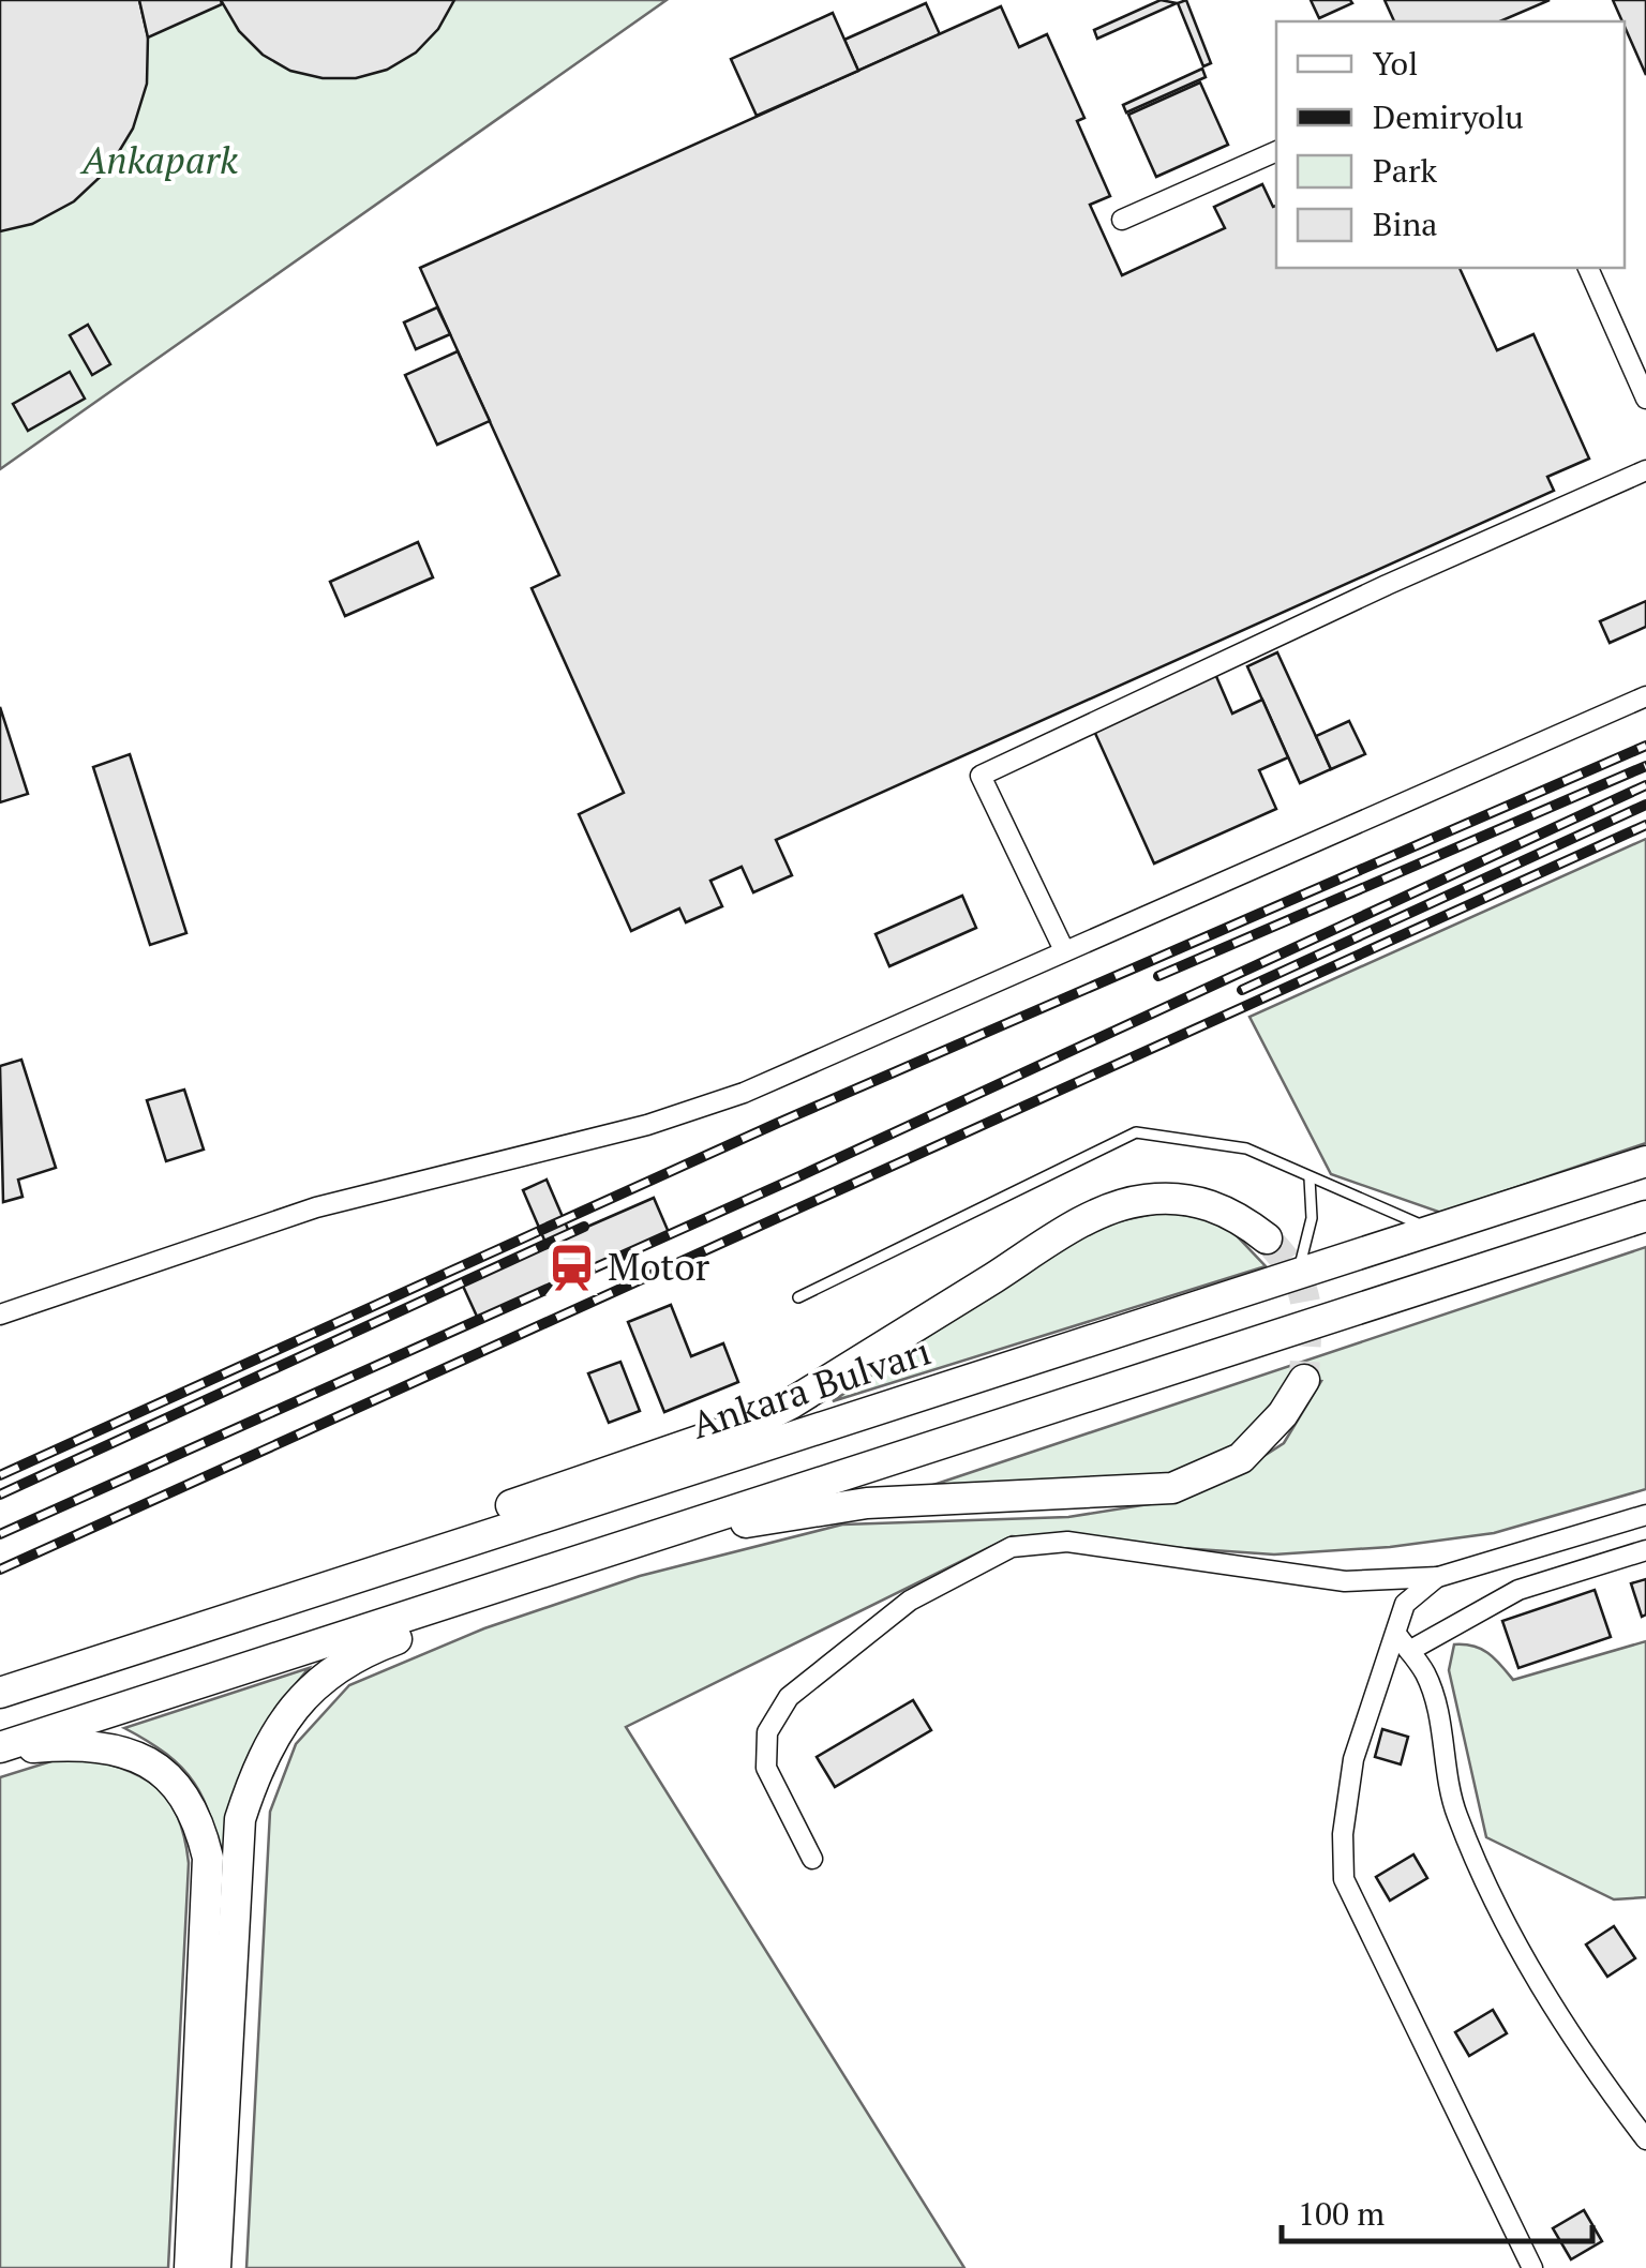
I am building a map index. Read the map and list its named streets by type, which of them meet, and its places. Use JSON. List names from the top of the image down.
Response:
{
  "streets": {
    "main road": ["Ankara Bulvarı"]
  },
  "parks": ["Ankapark"],
  "places": {
    "station": ["Motor"]
  },
  "legend": [
    "Yol",
    "Demiryolu",
    "Park",
    "Bina"
  ],
  "scale_bar": "100 m"
}
